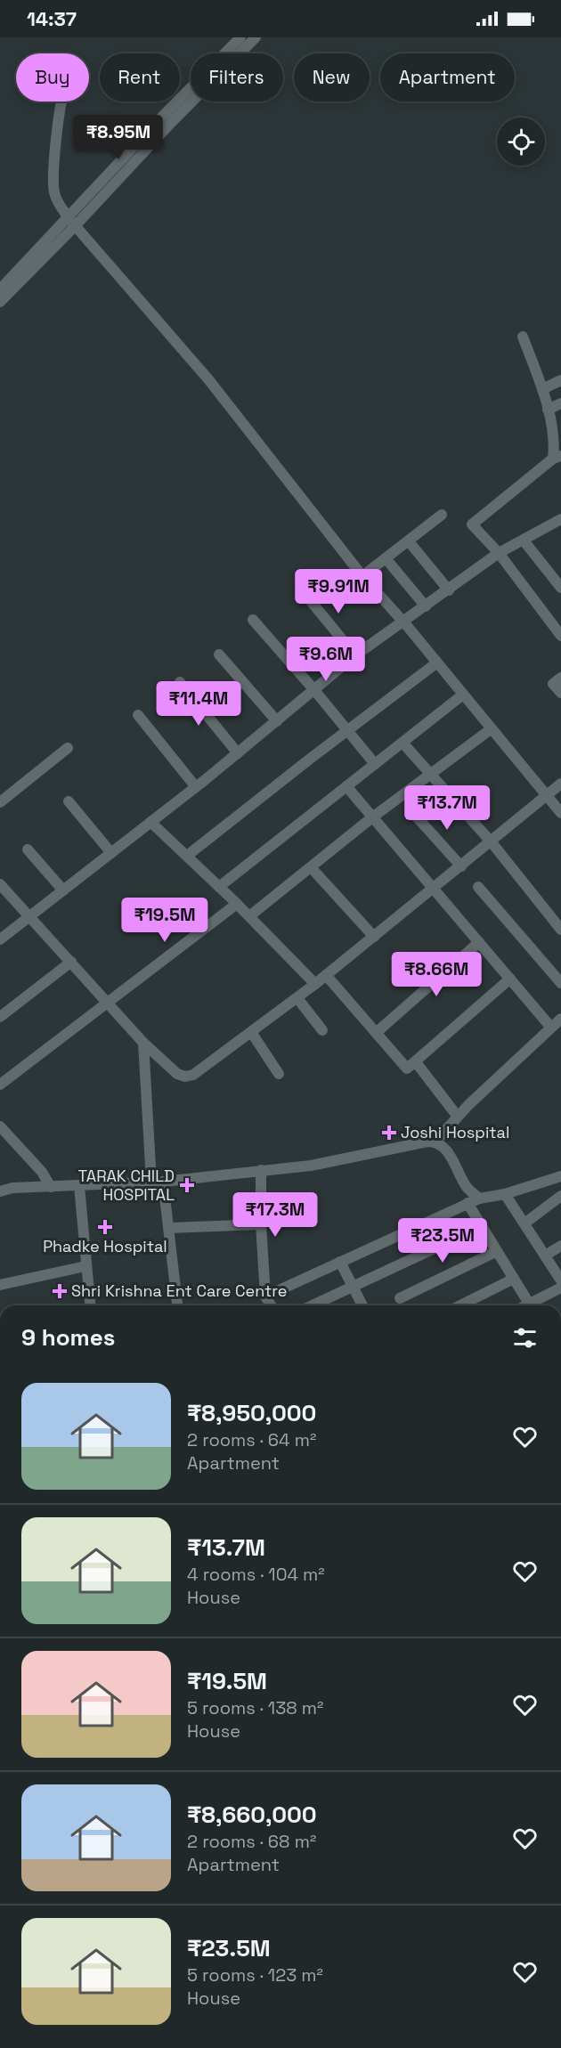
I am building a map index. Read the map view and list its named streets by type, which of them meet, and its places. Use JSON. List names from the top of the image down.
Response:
{
  "places": {
    "health": [
      "Joshi Hospital",
      "TARAK CHILD HOSPITAL",
      "Phadke Hospital",
      "Shri Krishna Ent Care Centre"
    ]
  },
  "page": {
    "status": "14:37",
    "chip": [
      "Buy",
      "Rent",
      "Filters",
      "New",
      "Apartment"
    ],
    "price": [
      "₹8.95M",
      "₹9.91M",
      "₹9.6M",
      "₹11.4M",
      "₹13.7M",
      "₹19.5M",
      "₹8.66M",
      "₹17.3M",
      "₹23.5M"
    ],
    "heading": "9 homes",
    "list": [
      {
        "name": "₹8,950,000",
        "note": "2 rooms · 64 m² · Apartment"
      },
      {
        "name": "₹13.7M",
        "note": "4 rooms · 104 m² · House"
      },
      {
        "name": "₹19.5M",
        "note": "5 rooms · 138 m² · House"
      },
      {
        "name": "₹8,660,000",
        "note": "2 rooms · 68 m² · Apartment"
      },
      {
        "name": "₹23.5M",
        "note": "5 rooms · 123 m² · House"
      }
    ]
  }
}
